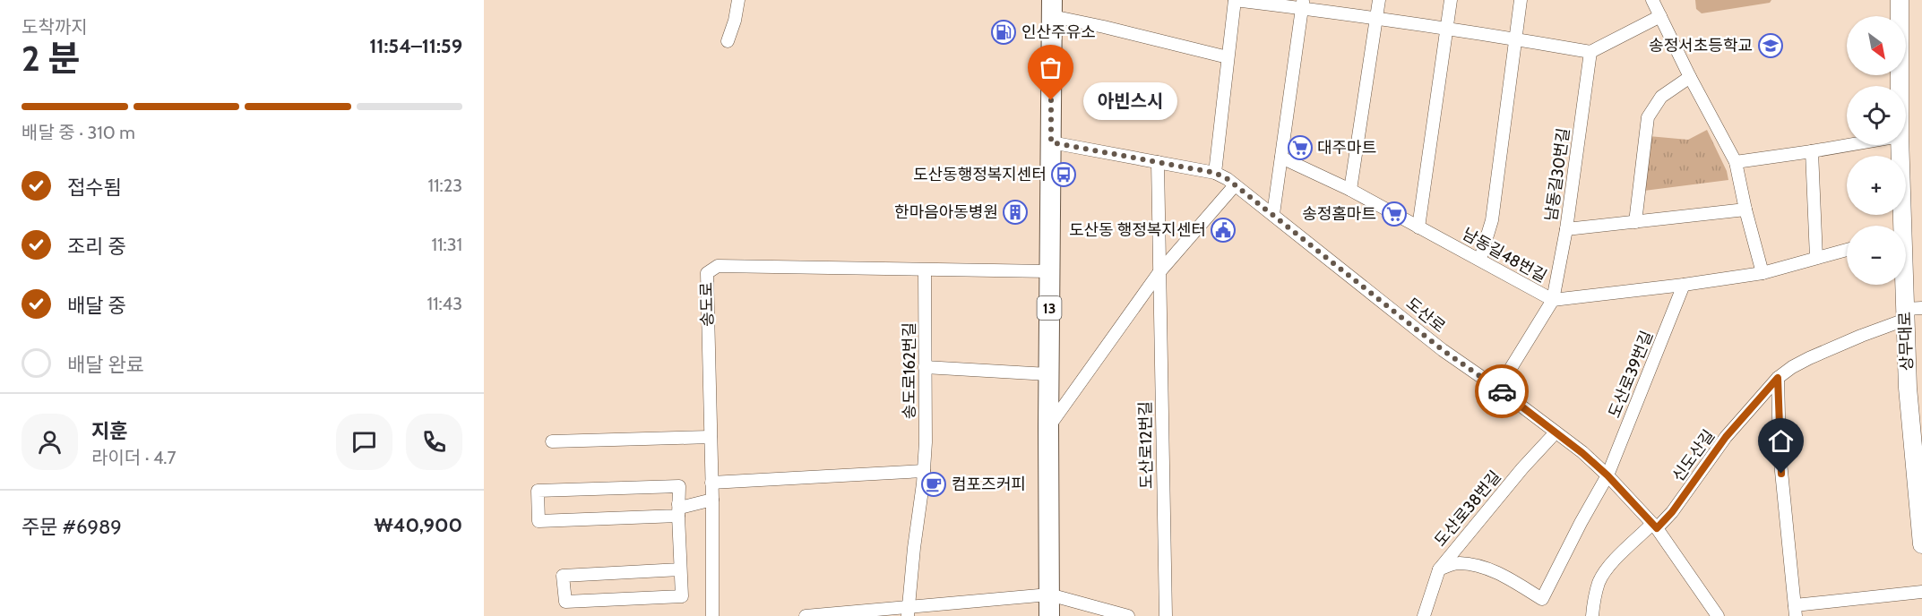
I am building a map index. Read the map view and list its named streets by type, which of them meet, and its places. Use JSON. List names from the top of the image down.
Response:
{
  "streets": {
    "main road": ["13", "상무대로"],
    "street": [
      "남동길30번길",
      "남동길48번길",
      "송도로",
      "도산로",
      "송도로162번길",
      "도산로39번길",
      "도산로12번길",
      "신도산길",
      "도산로38번길"
    ]
  },
  "crossings": [
    ["남동길30번길", "남동길48번길"],
    ["남동길48번길", "도산로39번길"],
    ["송도로", "13"],
    ["송도로", "송도로162번길"],
    ["13", "도산로"],
    ["도산로", "도산로39번길"],
    ["도산로", "도산로12번길"],
    ["도산로", "신도산길"],
    ["도산로", "도산로38번길"],
    ["상무대로", "신도산길"],
    ["도산로39번길", "도산로38번길"]
  ],
  "places": {
    "fuel station": ["인산주유소"],
    "school or university": ["송정서초등학교"],
    "other": ["아빈스시"],
    "supermarket": ["대주마트", "송정홈마트"],
    "bus stop": ["도산동행정복지센터"],
    "building": ["한마음아동병원"],
    "public building": ["도산동 행정복지센터"],
    "cafe": ["컴포즈커피"]
  },
  "north": "bottom right",
  "page": {
    "heading": ["2 분", "도착까지", "11:54–11:59"],
    "panel": [
      "지훈",
      "라이더 · 4.7",
      "주문 #6989",
      "₩40,900"
    ],
    "map_buttons": ["+", "−"],
    "bubble": "아빈스시",
    "bar": "배달 중 · 310 m",
    "list": [
      ["접수됨", "11:23"],
      ["조리 중", "11:31"],
      ["배달 중", "11:43"],
      "배달 완료"
    ]
  }
}
